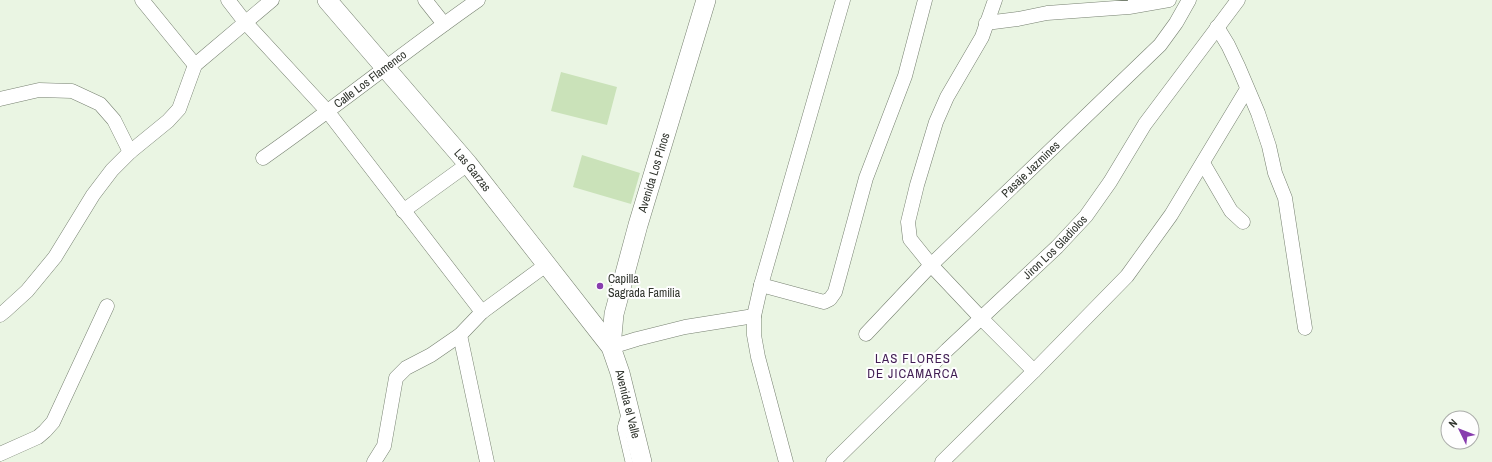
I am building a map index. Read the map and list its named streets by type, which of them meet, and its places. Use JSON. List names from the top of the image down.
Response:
{
  "streets": {
    "street": [
      "Calle Los Flamenco",
      "Pasaje Jazmines",
      "Las Garzas",
      "Avenida Los Pinos",
      "Jiron Los Gladiolos",
      "Avenida el Valle"
    ]
  },
  "crossings": [
    ["Calle Los Flamenco", "Las Garzas"],
    ["Las Garzas", "Avenida Los Pinos"],
    ["Las Garzas", "Avenida el Valle"],
    ["Avenida Los Pinos", "Avenida el Valle"]
  ],
  "districts": ["LAS FLORES DE JICAMARCA"],
  "places": ["Capilla Sagrada Familia"],
  "north": "top left"
}
